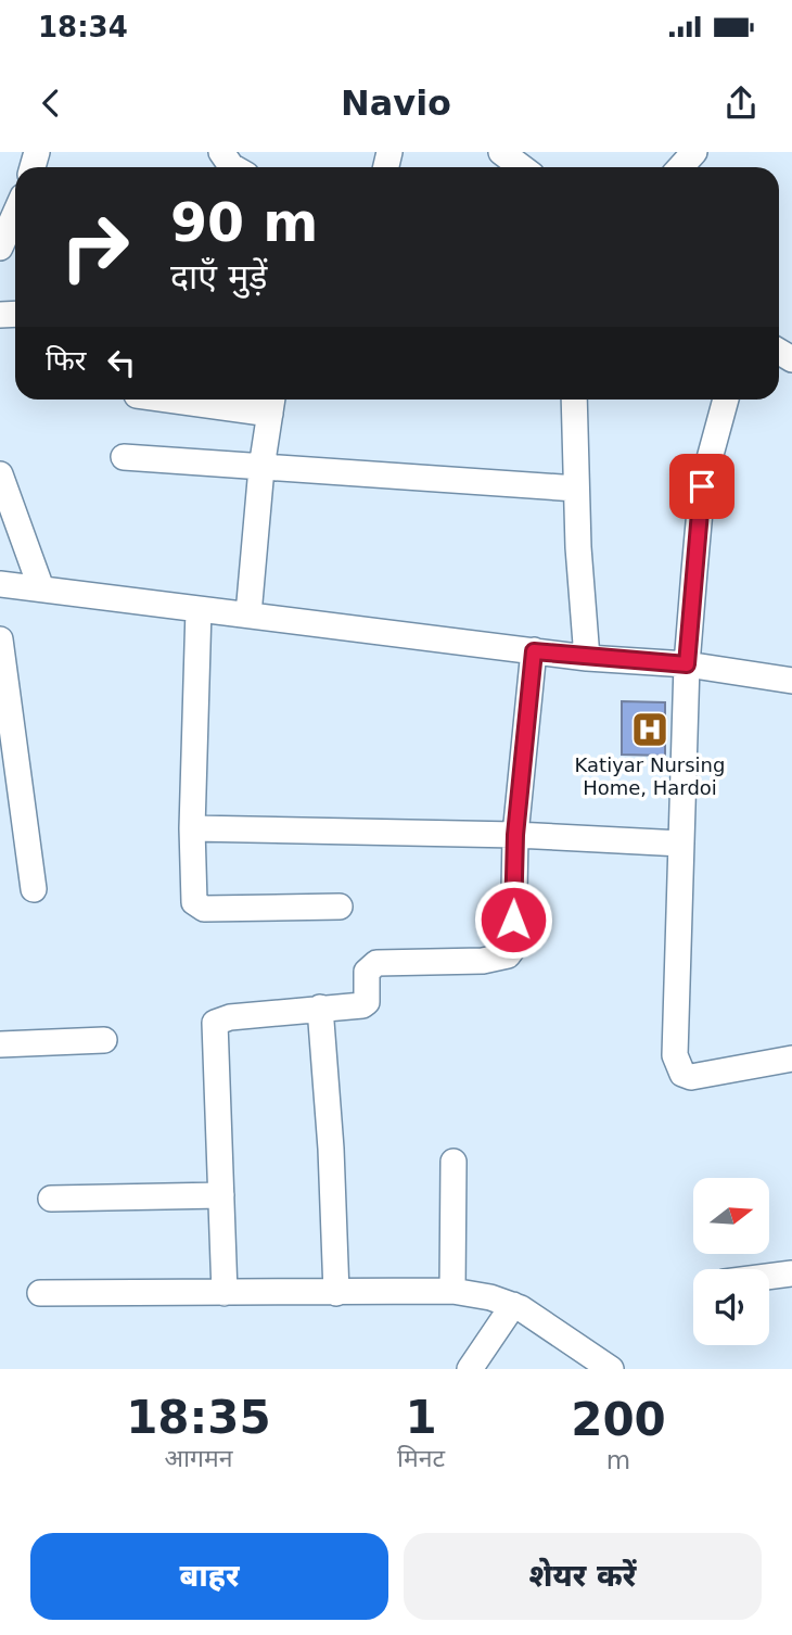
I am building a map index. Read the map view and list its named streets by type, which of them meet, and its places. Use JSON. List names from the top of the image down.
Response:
{
  "places": {
    "hospital": ["Katiyar Nursing Home, Hardoi"]
  },
  "north": "right",
  "page": {
    "status": "18:34",
    "header": "Navio",
    "turn": ["90 m", "दाएँ मुड़ें"],
    "then": "फिर",
    "eta": [
      "18:35",
      "आगमन",
      "1",
      "मिनट",
      "200",
      "m"
    ],
    "buttons": ["बाहर", "शेयर करें"]
  }
}
